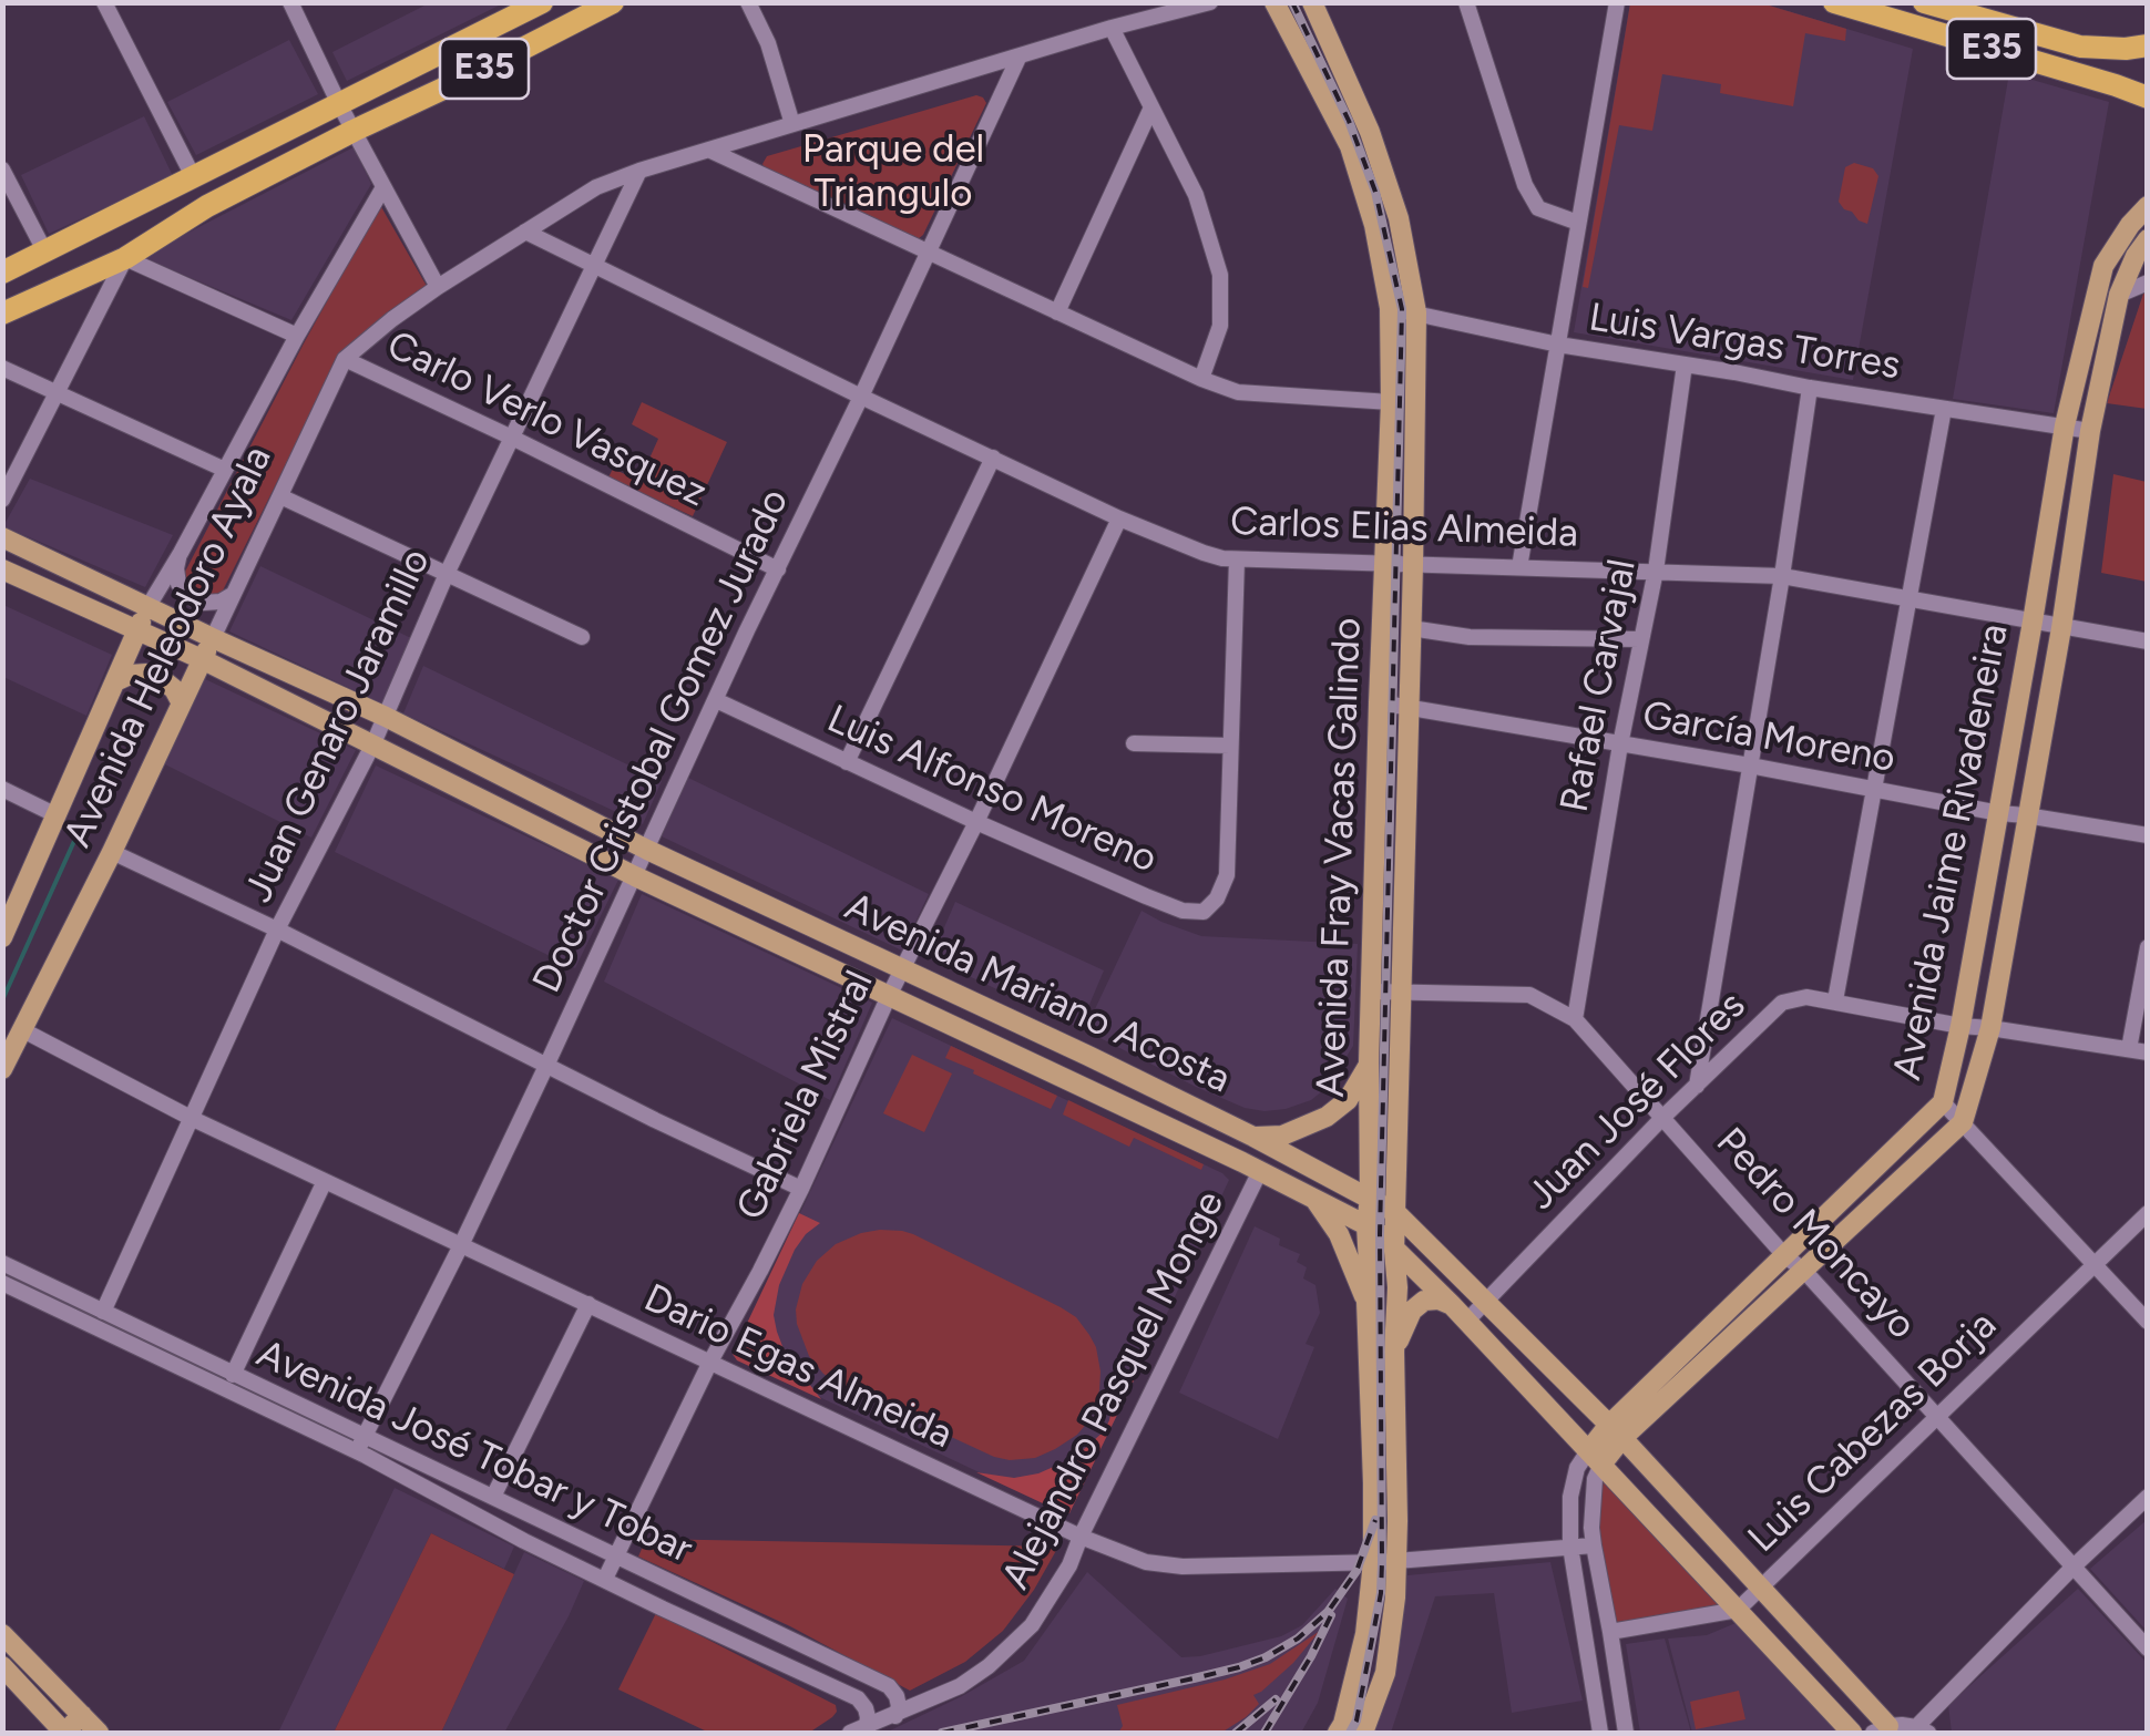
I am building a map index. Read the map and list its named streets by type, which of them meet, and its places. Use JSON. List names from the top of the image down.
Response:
{
  "streets": {
    "highway": ["E35"],
    "main road": [
      "Avenida Heleodoro Ayala",
      "Avenida Jaime Rivadeneira",
      "Avenida Fray Vacas Galindo",
      "Avenida Mariano Acosta"
    ],
    "street": [
      "Luis Vargas Torres",
      "Carlo Verlo Vasquez",
      "Carlos Elias Almeida",
      "Rafael Carvajal",
      "Juan Genaro Jaramillo",
      "García Moreno",
      "Doctor Cristobal Gomez Jurado",
      "Luis Alfonso Moreno",
      "Gabriela Mistral",
      "Juan José Flores",
      "Pedro Moncayo",
      "Dario Egas Almeida",
      "Alejandro Pasquel Monge",
      "Luis Cabezas Borja",
      "Avenida José Tobar y Tobar"
    ]
  },
  "crossings": [
    ["Luis Vargas Torres", "Rafael Carvajal"],
    ["Luis Vargas Torres", "Avenida Jaime Rivadeneira"],
    ["Luis Vargas Torres", "Avenida Fray Vacas Galindo"],
    ["Carlo Verlo Vasquez", "Avenida Heleodoro Ayala"],
    ["Carlo Verlo Vasquez", "Juan Genaro Jaramillo"],
    ["Carlo Verlo Vasquez", "Doctor Cristobal Gomez Jurado"],
    ["Carlos Elias Almeida", "Avenida Heleodoro Ayala"],
    ["Carlos Elias Almeida", "Rafael Carvajal"],
    ["Carlos Elias Almeida", "Juan Genaro Jaramillo"],
    ["Carlos Elias Almeida", "Doctor Cristobal Gomez Jurado"],
    ["Carlos Elias Almeida", "Avenida Jaime Rivadeneira"],
    ["Carlos Elias Almeida", "Avenida Fray Vacas Galindo"],
    ["Carlos Elias Almeida", "Gabriela Mistral"],
    ["Avenida Heleodoro Ayala", "Juan Genaro Jaramillo"],
    ["Avenida Heleodoro Ayala", "Doctor Cristobal Gomez Jurado"],
    ["Avenida Heleodoro Ayala", "Avenida Mariano Acosta"],
    ["Avenida Heleodoro Ayala", "Dario Egas Almeida"],
    ["Rafael Carvajal", "García Moreno"],
    ["Rafael Carvajal", "Pedro Moncayo"],
    ["Juan Genaro Jaramillo", "Avenida Mariano Acosta"],
    ["Juan Genaro Jaramillo", "Dario Egas Almeida"],
    ["Juan Genaro Jaramillo", "Avenida José Tobar y Tobar"],
    ["García Moreno", "Avenida Jaime Rivadeneira"],
    ["García Moreno", "Avenida Fray Vacas Galindo"],
    ["Doctor Cristobal Gomez Jurado", "Luis Alfonso Moreno"],
    ["Doctor Cristobal Gomez Jurado", "Avenida Mariano Acosta"],
    ["Doctor Cristobal Gomez Jurado", "Dario Egas Almeida"],
    ["Doctor Cristobal Gomez Jurado", "Avenida José Tobar y Tobar"],
    ["Luis Alfonso Moreno", "Gabriela Mistral"],
    ["Avenida Jaime Rivadeneira", "Avenida Mariano Acosta"],
    ["Avenida Jaime Rivadeneira", "Juan José Flores"],
    ["Avenida Jaime Rivadeneira", "Pedro Moncayo"],
    ["Avenida Fray Vacas Galindo", "Avenida Mariano Acosta"],
    ["Avenida Fray Vacas Galindo", "Pedro Moncayo"],
    ["Avenida Fray Vacas Galindo", "Dario Egas Almeida"],
    ["Avenida Mariano Acosta", "Gabriela Mistral"],
    ["Avenida Mariano Acosta", "Juan José Flores"],
    ["Avenida Mariano Acosta", "Alejandro Pasquel Monge"],
    ["Avenida Mariano Acosta", "Luis Cabezas Borja"],
    ["Gabriela Mistral", "Dario Egas Almeida"],
    ["Gabriela Mistral", "Avenida José Tobar y Tobar"],
    ["Juan José Flores", "Pedro Moncayo"],
    ["Pedro Moncayo", "Luis Cabezas Borja"],
    ["Dario Egas Almeida", "Alejandro Pasquel Monge"],
    ["Alejandro Pasquel Monge", "Avenida José Tobar y Tobar"]
  ],
  "parks": ["Parque del Triangulo"]
}
